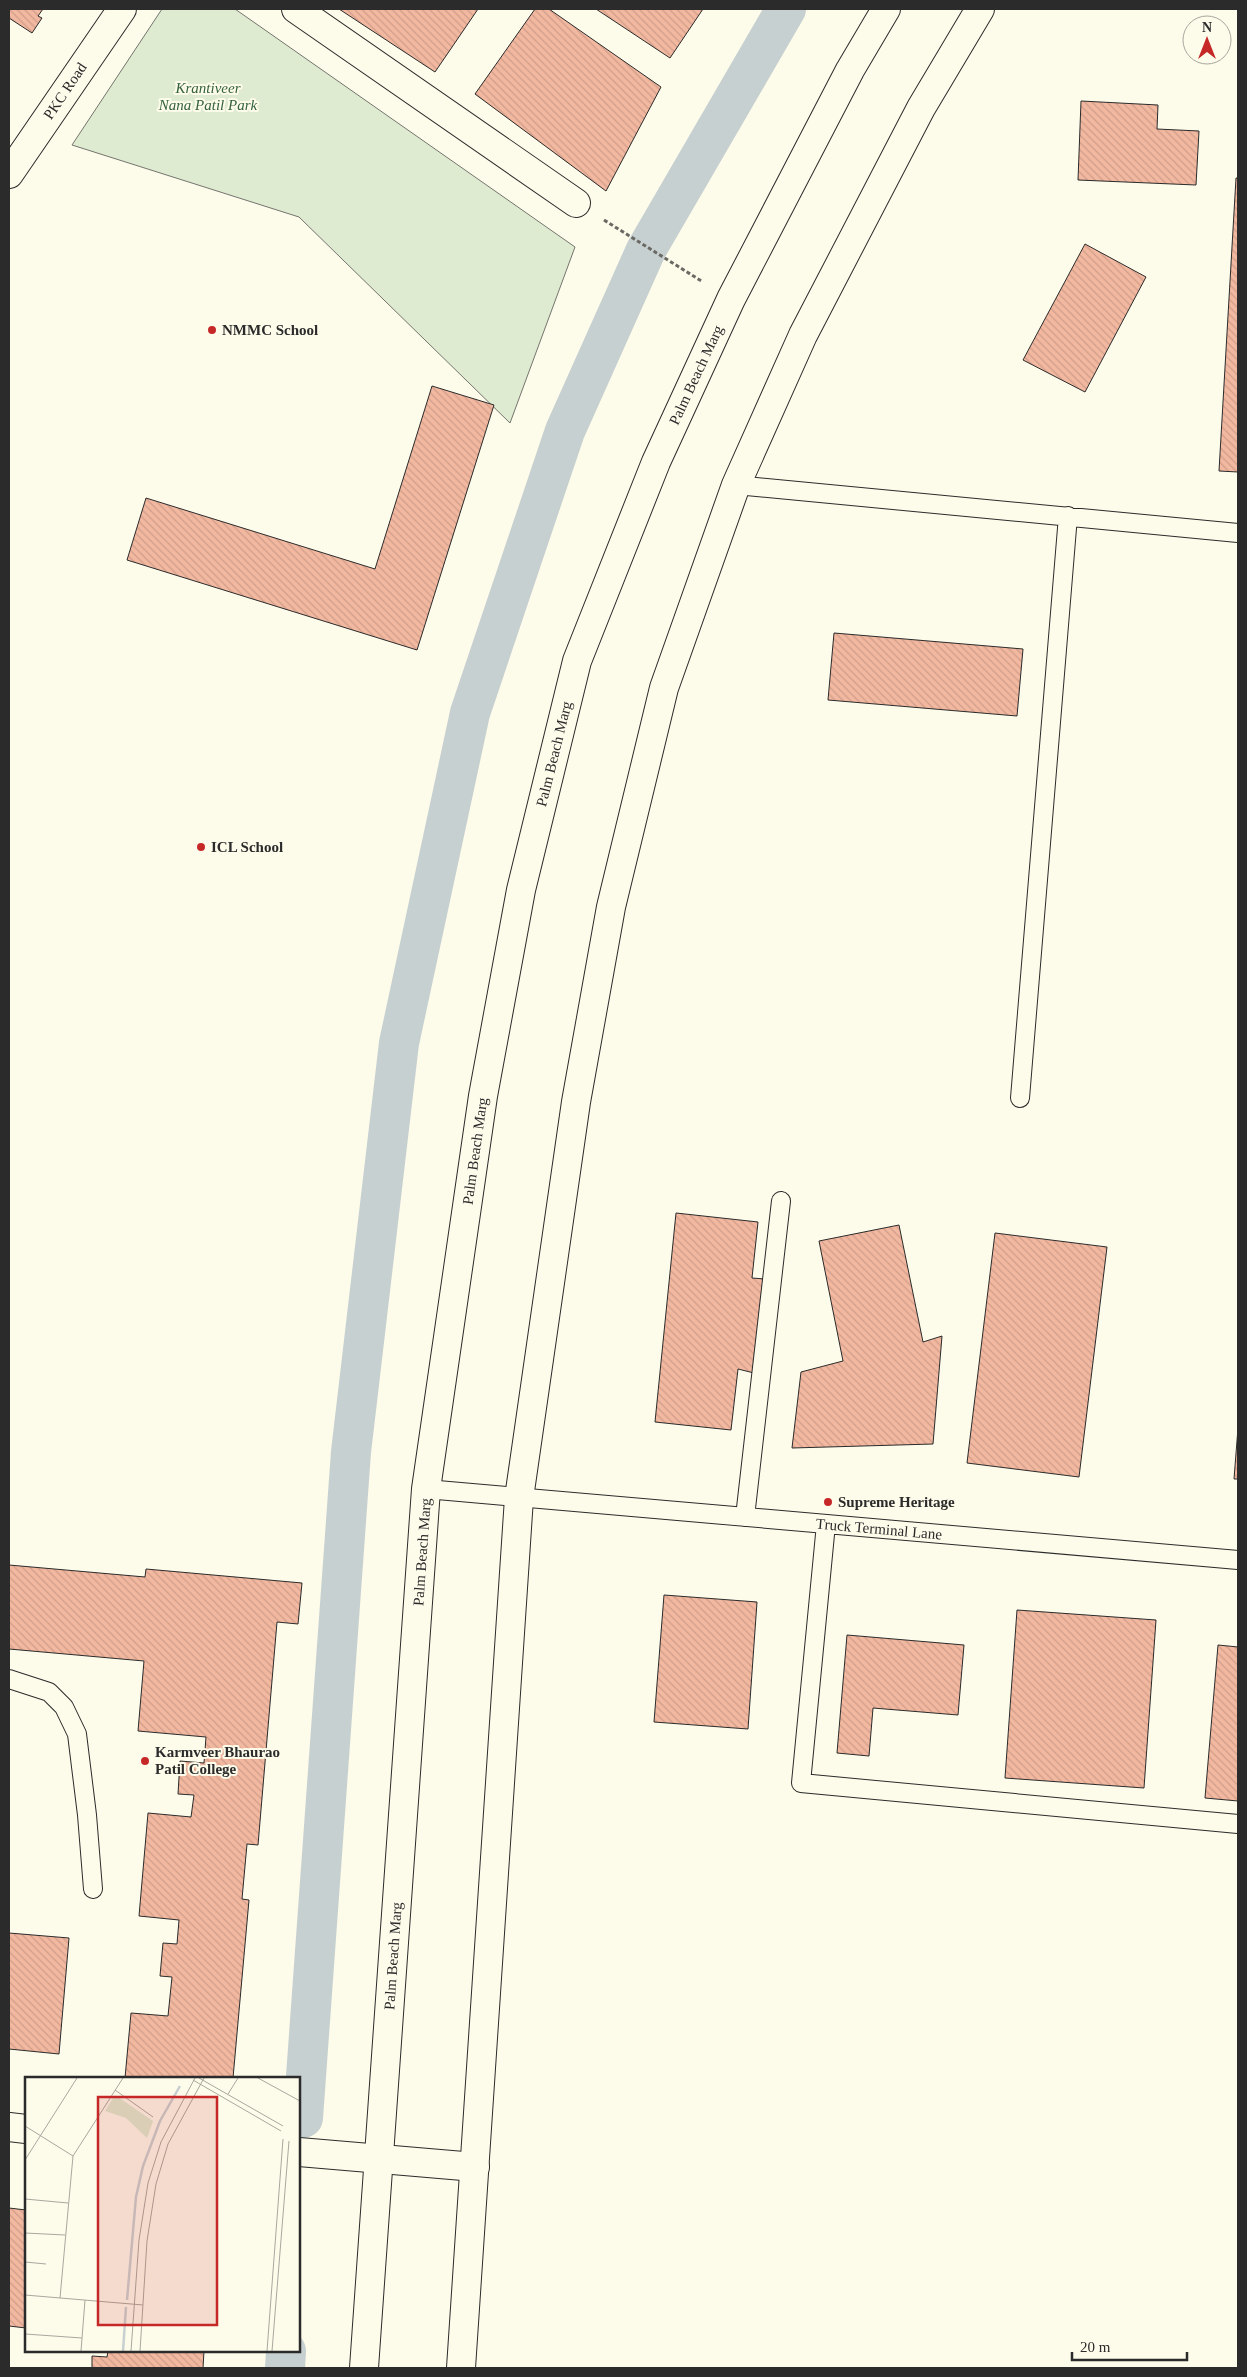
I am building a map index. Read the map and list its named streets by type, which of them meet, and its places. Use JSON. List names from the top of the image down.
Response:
{
  "streets": {
    "main road": ["PKC Road", "Palm Beach Marg"],
    "lane": ["Truck Terminal Lane"]
  },
  "crossings": [
    ["Palm Beach Marg", "Truck Terminal Lane"]
  ],
  "parks": ["Krantiveer Nana Patil Park"],
  "places": [
    "NMMC School",
    "ICL School",
    "Supreme Heritage",
    "Karmveer Bhaurao Patil College"
  ],
  "scale_bar": "20 m",
  "north": "top"
}
